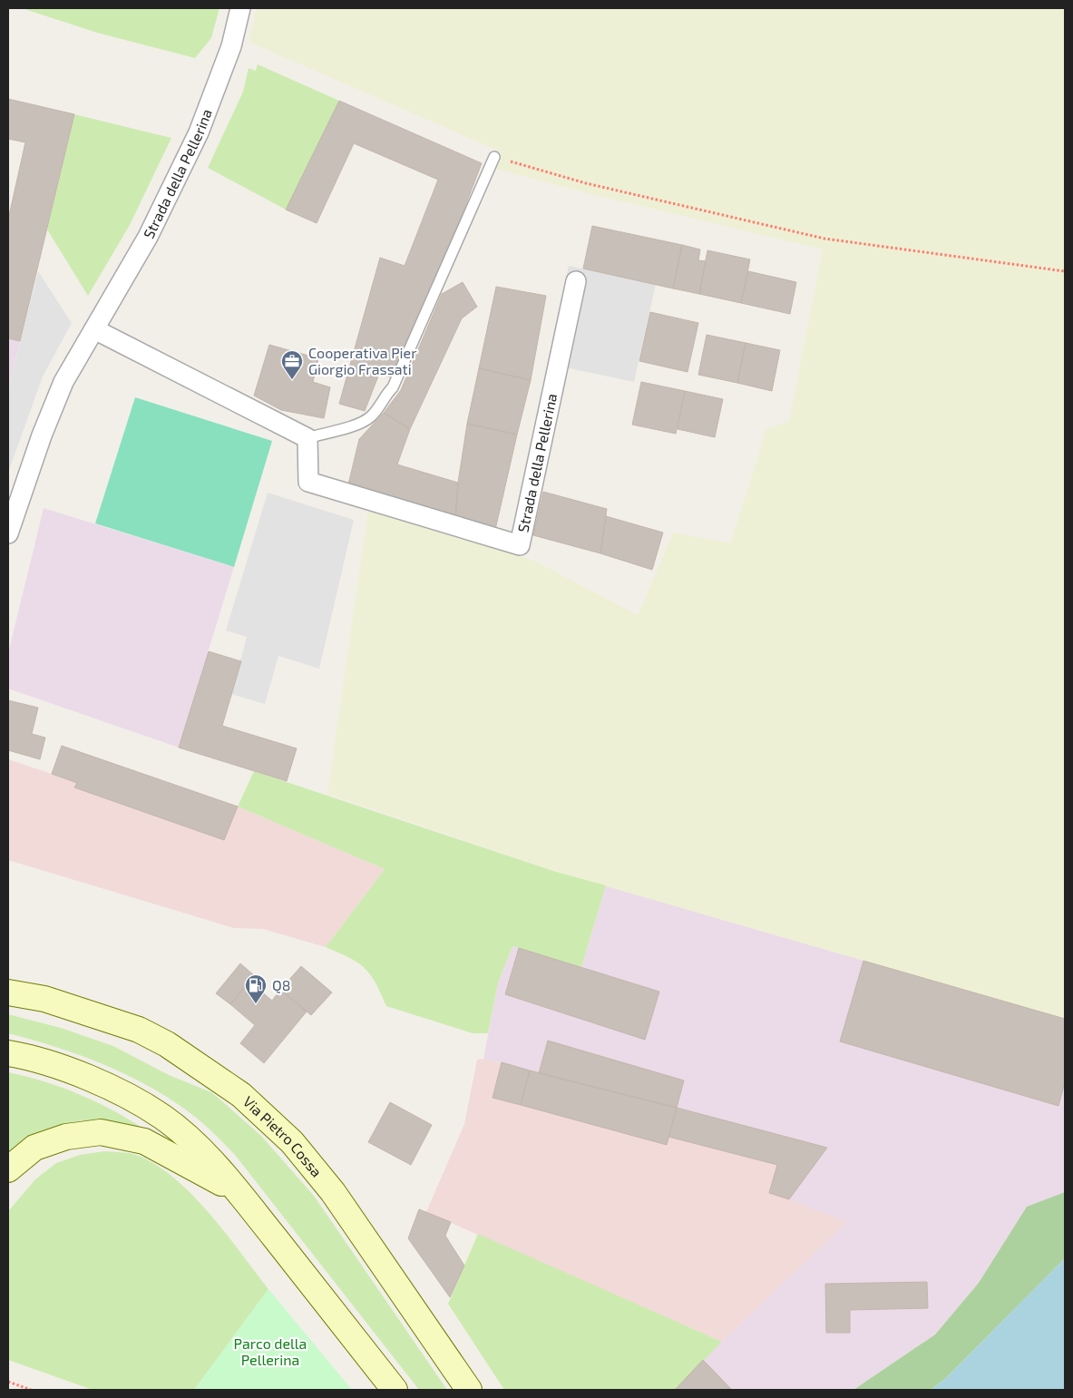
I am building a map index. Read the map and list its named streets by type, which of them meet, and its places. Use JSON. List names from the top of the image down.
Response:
{
  "streets": {
    "main road": ["Via Pietro Cossa"],
    "street": ["Strada della Pellerina"]
  },
  "parks": ["Parco della Pellerina"],
  "places": {
    "office": ["Cooperativa Pier Giorgio Frassati"],
    "fuel station": ["Q8"]
  }
}
